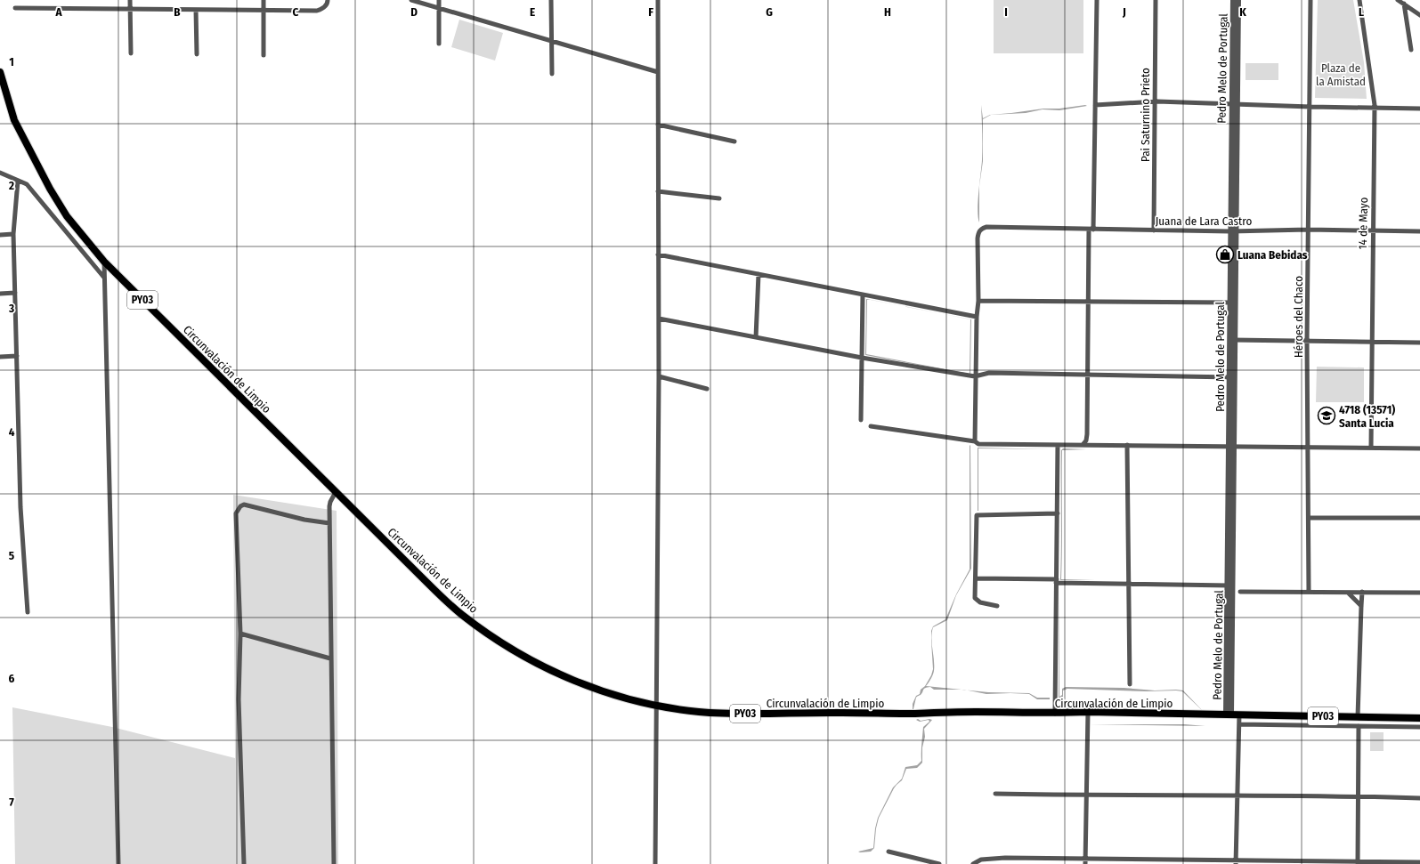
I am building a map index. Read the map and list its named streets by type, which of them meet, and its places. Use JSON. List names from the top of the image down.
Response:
{
  "streets": {
    "highway": ["PY03", "Circunvalación de Limpio"],
    "street": [
      "Pedro Melo de Portugal",
      "Pai Saturnino Prieto",
      "Juana de Lara Castro",
      "14 de Mayo",
      "Héroes del Chaco"
    ]
  },
  "crossings": [
    ["Pedro Melo de Portugal", "Juana de Lara Castro"],
    ["Pedro Melo de Portugal", "Circunvalación de Limpio"],
    ["Pai Saturnino Prieto", "Juana de Lara Castro"],
    ["Juana de Lara Castro", "14 de Mayo"],
    ["Juana de Lara Castro", "Héroes del Chaco"]
  ],
  "parks": ["Plaza de la Amistad"],
  "places": {
    "shop": ["Luana Bebidas"],
    "school or university": ["4718 (13571) Santa Lucia"]
  },
  "grid": {
    "columns": [
      "A",
      "B",
      "C",
      "D",
      "E",
      "F",
      "G",
      "H",
      "I",
      "J",
      "K",
      "L"
    ],
    "rows": [
      "1",
      "2",
      "3",
      "4",
      "5",
      "6",
      "7"
    ]
  }
}
